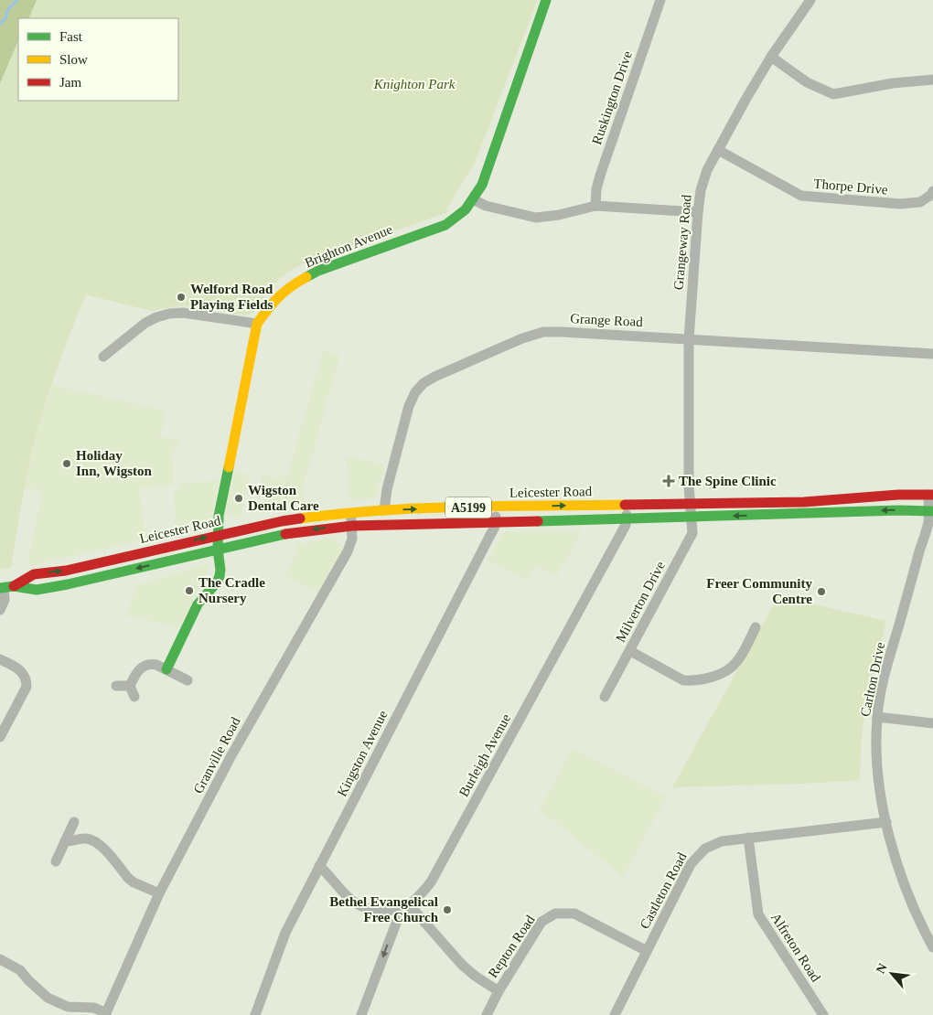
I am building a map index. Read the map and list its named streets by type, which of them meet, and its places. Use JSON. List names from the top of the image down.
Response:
{
  "streets": {
    "main road": ["Brighton Avenue", "Leicester Road", "A5199"],
    "street": [
      "Ruskington Drive",
      "Thorpe Drive",
      "Grangeway Road",
      "Grange Road",
      "Milverton Drive",
      "Carlton Drive",
      "Kingston Avenue",
      "Granville Road",
      "Burleigh Avenue",
      "Castleton Road",
      "Repton Road",
      "Alfreton Road"
    ]
  },
  "crossings": [
    ["Thorpe Drive", "Grangeway Road"],
    ["Grangeway Road", "Grange Road"],
    ["Grangeway Road", "Leicester Road"],
    ["Grangeway Road", "Milverton Drive"],
    ["Brighton Avenue", "Leicester Road"],
    ["Grange Road", "Leicester Road"],
    ["Leicester Road", "Milverton Drive"],
    ["Leicester Road", "Carlton Drive"],
    ["Leicester Road", "Kingston Avenue"],
    ["Leicester Road", "Granville Road"],
    ["Leicester Road", "Burleigh Avenue"],
    ["Carlton Drive", "Castleton Road"],
    ["Castleton Road", "Repton Road"],
    ["Castleton Road", "Alfreton Road"]
  ],
  "parks": ["Knighton Park"],
  "places": {
    "other": [
      "Welford Road Playing Fields",
      "Holiday Inn, Wigston",
      "Wigston Dental Care",
      "The Cradle Nursery",
      "Freer Community Centre",
      "Bethel Evangelical Free Church"
    ],
    "health": ["The Spine Clinic"]
  },
  "legend": ["Fast", "Slow", "Jam"],
  "north": "top left"
}
